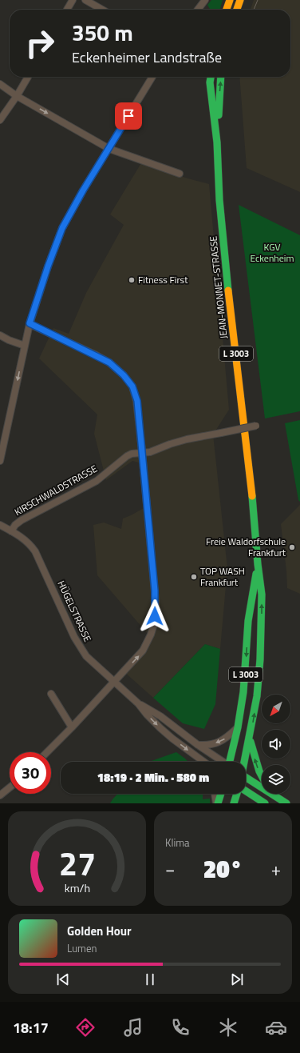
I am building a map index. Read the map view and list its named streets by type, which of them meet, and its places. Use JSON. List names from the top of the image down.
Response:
{
  "streets": {
    "main road": ["JEAN-MONNET-STRASSE", "L 3003"],
    "street": ["KIRSCHWALDSTRASSE", "HÜGELSTRASSE"]
  },
  "crossings": [
    ["KIRSCHWALDSTRASSE", "HÜGELSTRASSE"]
  ],
  "parks": ["KGV Eckenheim"],
  "places": ["Fitness First", "Freie Waldorfschule Frankfurt", "TOP WASH Frankfurt"],
  "north": "bottom left",
  "page": {
    "turn": ["350 m", "Eckenheimer Landstraße"],
    "limit": "30",
    "trip": "18:19 · 2 Min. · 580 m",
    "tile": "Klima",
    "heat": ["−", "20°", "+"],
    "song": ["Golden Hour", "Lumen"],
    "tabs": "18:17",
    "gauge": ["27", "km/h"]
  }
}
